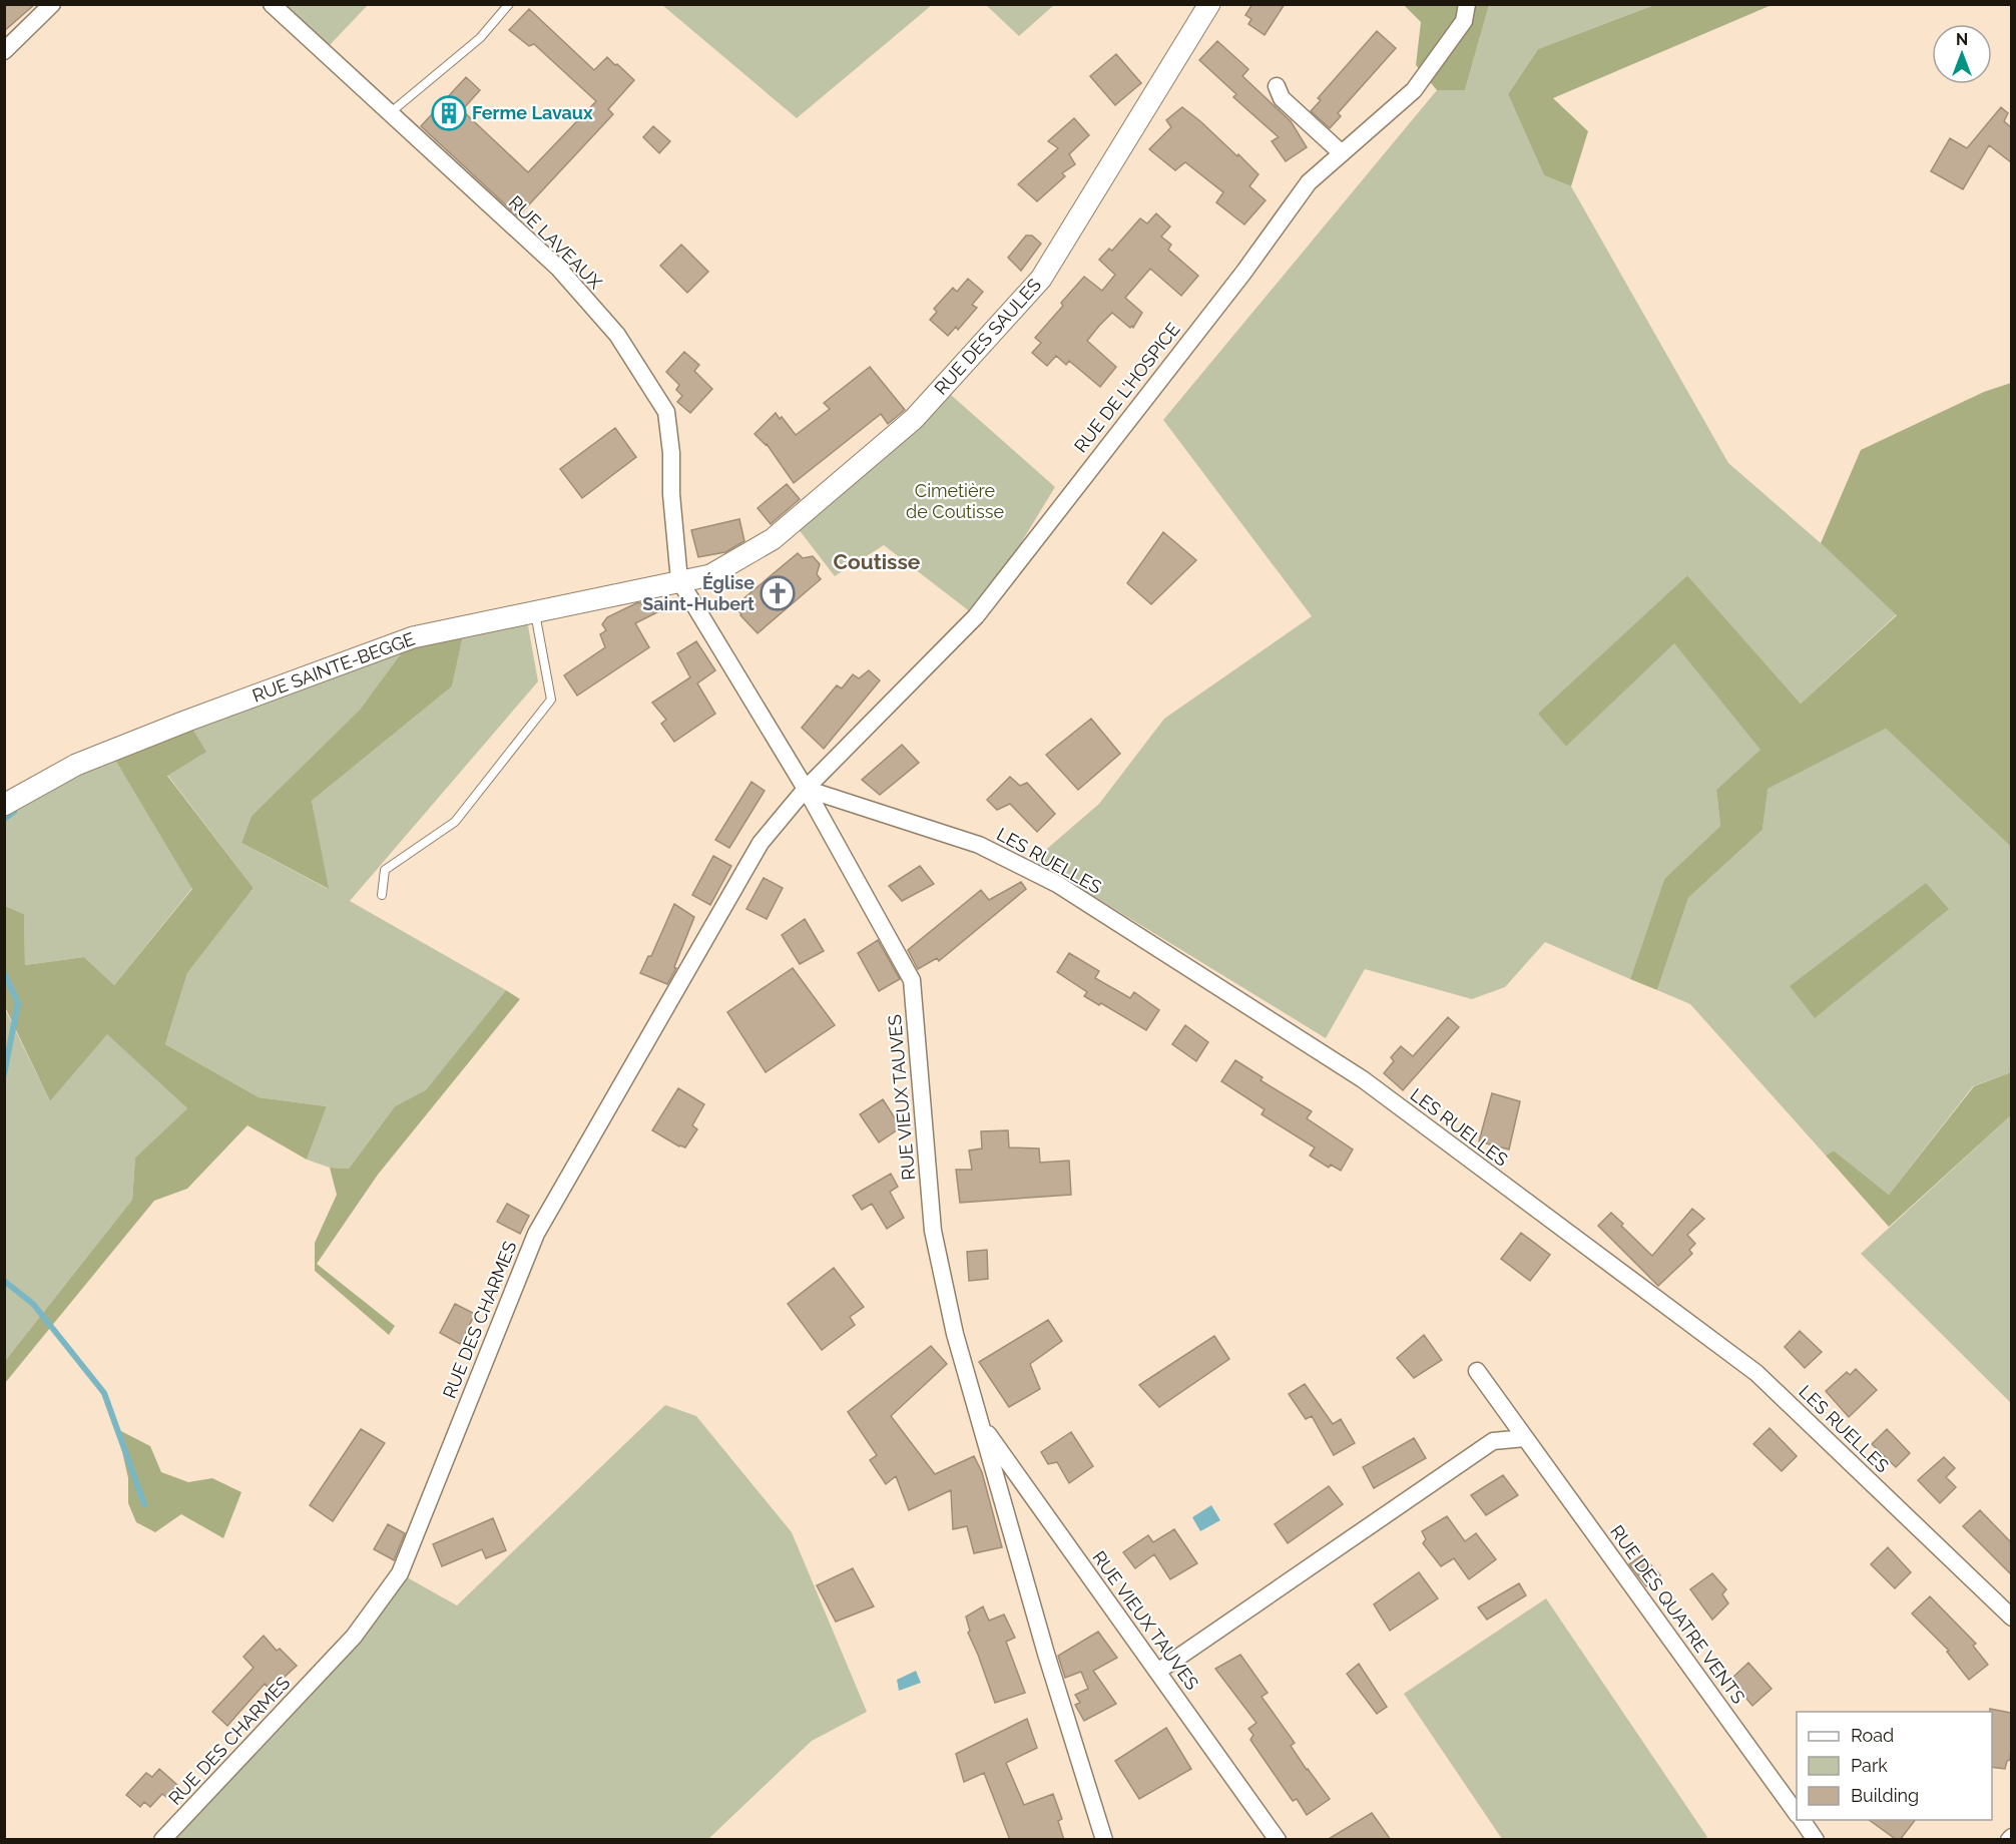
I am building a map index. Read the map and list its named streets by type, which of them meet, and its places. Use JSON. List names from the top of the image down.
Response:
{
  "streets": {
    "street": [
      "RUE LAVEAUX",
      "RUE DES SAULES",
      "RUE DE L'HOSPICE",
      "RUE SAINTE-BEGGE",
      "LES RUELLES",
      "RUE VIEUX TAUVES",
      "RUE DES CHARMES",
      "RUE DES QUATRE VENTS"
    ]
  },
  "crossings": [
    ["RUE LAVEAUX", "RUE DES SAULES"],
    ["RUE LAVEAUX", "RUE SAINTE-BEGGE"],
    ["RUE LAVEAUX", "RUE VIEUX TAUVES"],
    ["RUE DES SAULES", "RUE SAINTE-BEGGE"],
    ["RUE DES SAULES", "RUE VIEUX TAUVES"],
    ["RUE DE L'HOSPICE", "LES RUELLES"],
    ["RUE DE L'HOSPICE", "RUE VIEUX TAUVES"],
    ["RUE DE L'HOSPICE", "RUE DES CHARMES"],
    ["RUE SAINTE-BEGGE", "RUE VIEUX TAUVES"],
    ["LES RUELLES", "RUE VIEUX TAUVES"],
    ["LES RUELLES", "RUE DES CHARMES"],
    ["RUE VIEUX TAUVES", "RUE DES CHARMES"]
  ],
  "districts": ["Coutisse"],
  "parks": ["Cimetière de Coutisse"],
  "places": {
    "building": ["Ferme Lavaux"],
    "church": ["Église Saint-Hubert"]
  },
  "legend": ["Road", "Park", "Building"],
  "north": "top"
}
